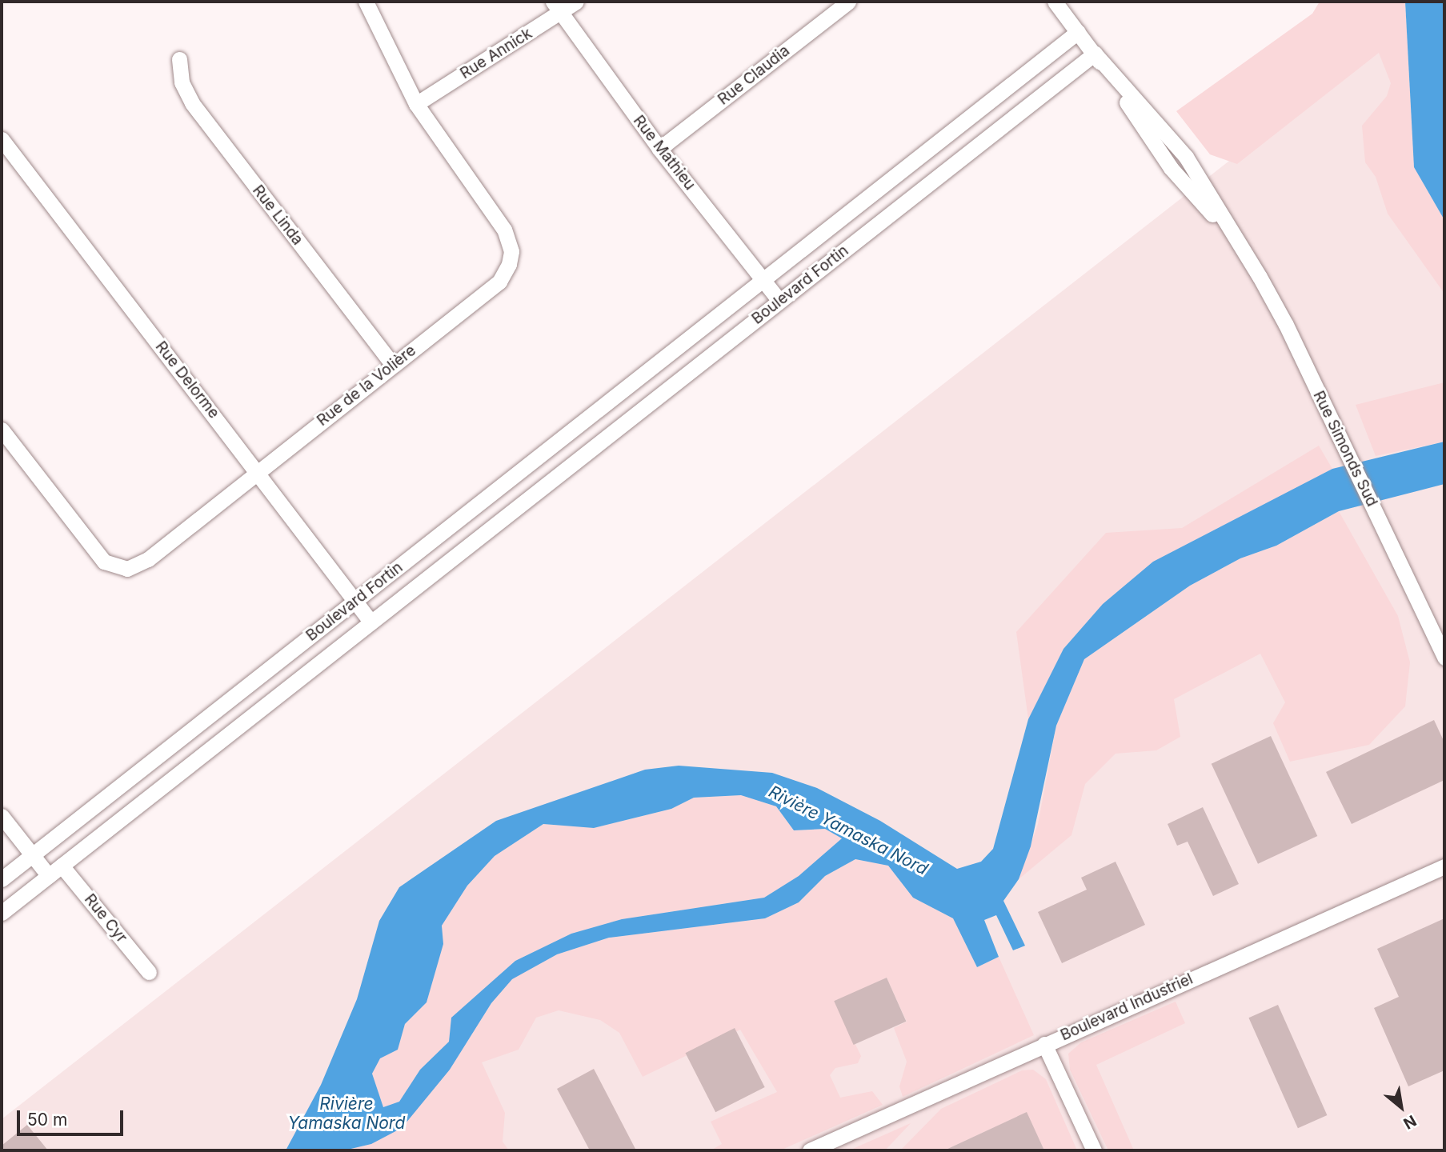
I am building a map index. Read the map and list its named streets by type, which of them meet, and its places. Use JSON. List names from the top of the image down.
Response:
{
  "streets": {
    "street": [
      "Rue Annick",
      "Rue Claudia",
      "Rue Mathieu",
      "Rue Linda",
      "Boulevard Fortin",
      "Rue Delorme",
      "Rue de la Volière",
      "Rue Simonds Sud",
      "Rue Cyr",
      "Boulevard Industriel"
    ]
  },
  "crossings": [
    ["Rue Annick", "Rue Mathieu"],
    ["Rue Annick", "Rue de la Volière"],
    ["Rue Claudia", "Rue Mathieu"],
    ["Rue Mathieu", "Boulevard Fortin"],
    ["Rue Linda", "Rue de la Volière"],
    ["Boulevard Fortin", "Rue Delorme"],
    ["Boulevard Fortin", "Rue Simonds Sud"],
    ["Boulevard Fortin", "Rue Cyr"],
    ["Rue Delorme", "Rue de la Volière"]
  ],
  "water": ["Rivière Yamaska Nord"],
  "scale_bar": "50 m",
  "north": "bottom right"
}
